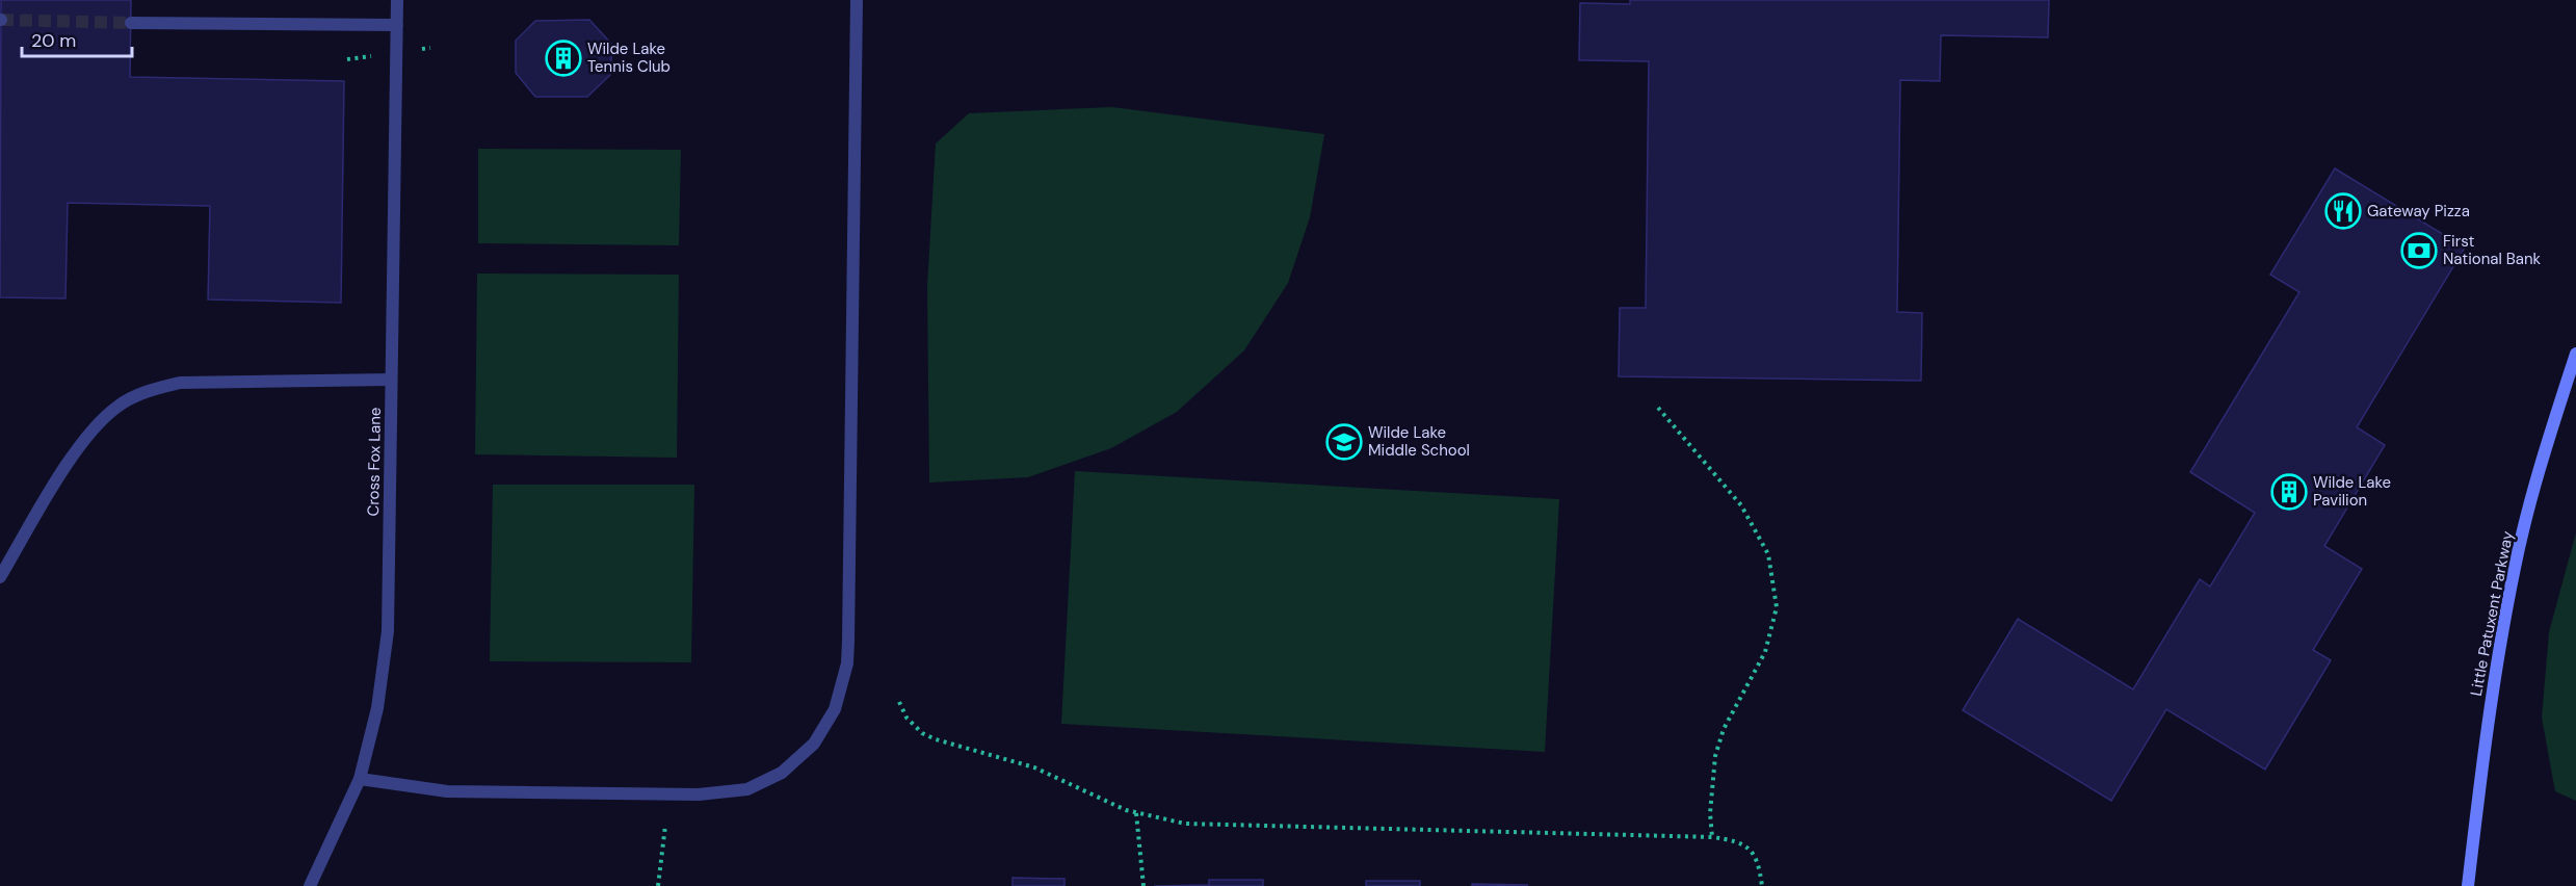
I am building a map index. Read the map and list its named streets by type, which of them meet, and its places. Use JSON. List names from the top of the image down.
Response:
{
  "streets": {
    "main road": ["Little Patuxent Parkway"],
    "street": ["Cross Fox Lane"]
  },
  "places": {
    "building": ["Wilde Lake Tennis Club", "Wilde Lake Pavilion"],
    "restaurant": ["Gateway Pizza"],
    "bank": ["First National Bank"],
    "school or university": ["Wilde Lake Middle School"]
  },
  "scale_bar": "20 m"
}
